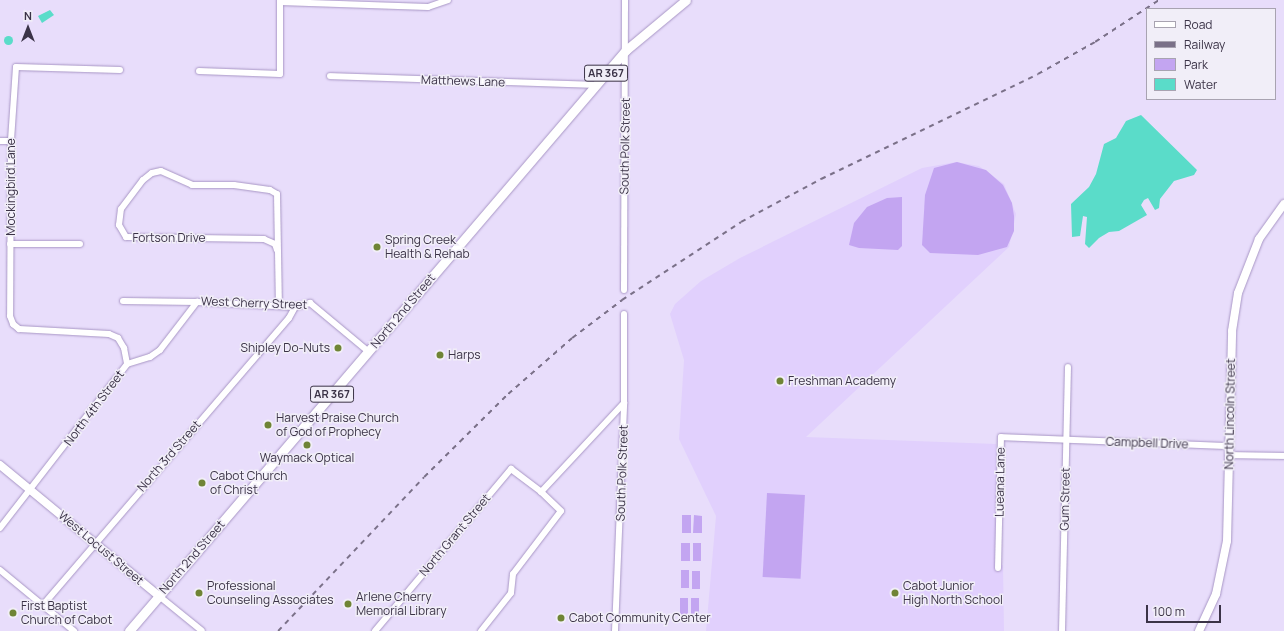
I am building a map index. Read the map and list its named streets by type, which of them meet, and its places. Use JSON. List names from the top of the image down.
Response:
{
  "streets": {
    "main road": ["AR 367", "North 2nd Street"],
    "street": [
      "Matthews Lane",
      "South Polk Street",
      "Mockingbird Lane",
      "Fortson Drive",
      "West Cherry Street",
      "North 4th Street",
      "North Lincoln Street",
      "Campbell Drive",
      "North 3rd Street",
      "Lueana Lane",
      "Gum Street",
      "North Grant Street",
      "West Locust Street"
    ]
  },
  "crossings": [
    ["Matthews Lane", "North 2nd Street"],
    ["South Polk Street", "North 2nd Street"],
    ["Mockingbird Lane", "North 4th Street"],
    ["Fortson Drive", "West Cherry Street"],
    ["West Cherry Street", "North 2nd Street"],
    ["West Cherry Street", "North 4th Street"],
    ["West Cherry Street", "North 3rd Street"],
    ["North 2nd Street", "West Locust Street"],
    ["North 4th Street", "West Locust Street"],
    ["North Lincoln Street", "Campbell Drive"],
    ["Campbell Drive", "Lueana Lane"],
    ["Campbell Drive", "Gum Street"],
    ["North 3rd Street", "West Locust Street"],
    ["Lueana Lane", "Gum Street"]
  ],
  "places": [
    "Spring Creek Health & Rehab",
    "Shipley Do-Nuts",
    "Harps",
    "Freshman Academy",
    "Harvest Praise Church of God of Prophecy",
    "Waymack Optical",
    "Cabot Church of Christ",
    "Professional Counseling Associates",
    "Cabot Junior High North School",
    "Arlene Cherry Memorial Library",
    "First Baptist Church of Cabot",
    "Cabot Community Center"
  ],
  "legend": [
    "Road",
    "Railway",
    "Park",
    "Water"
  ],
  "scale_bar": "100 m",
  "north": "top"
}
